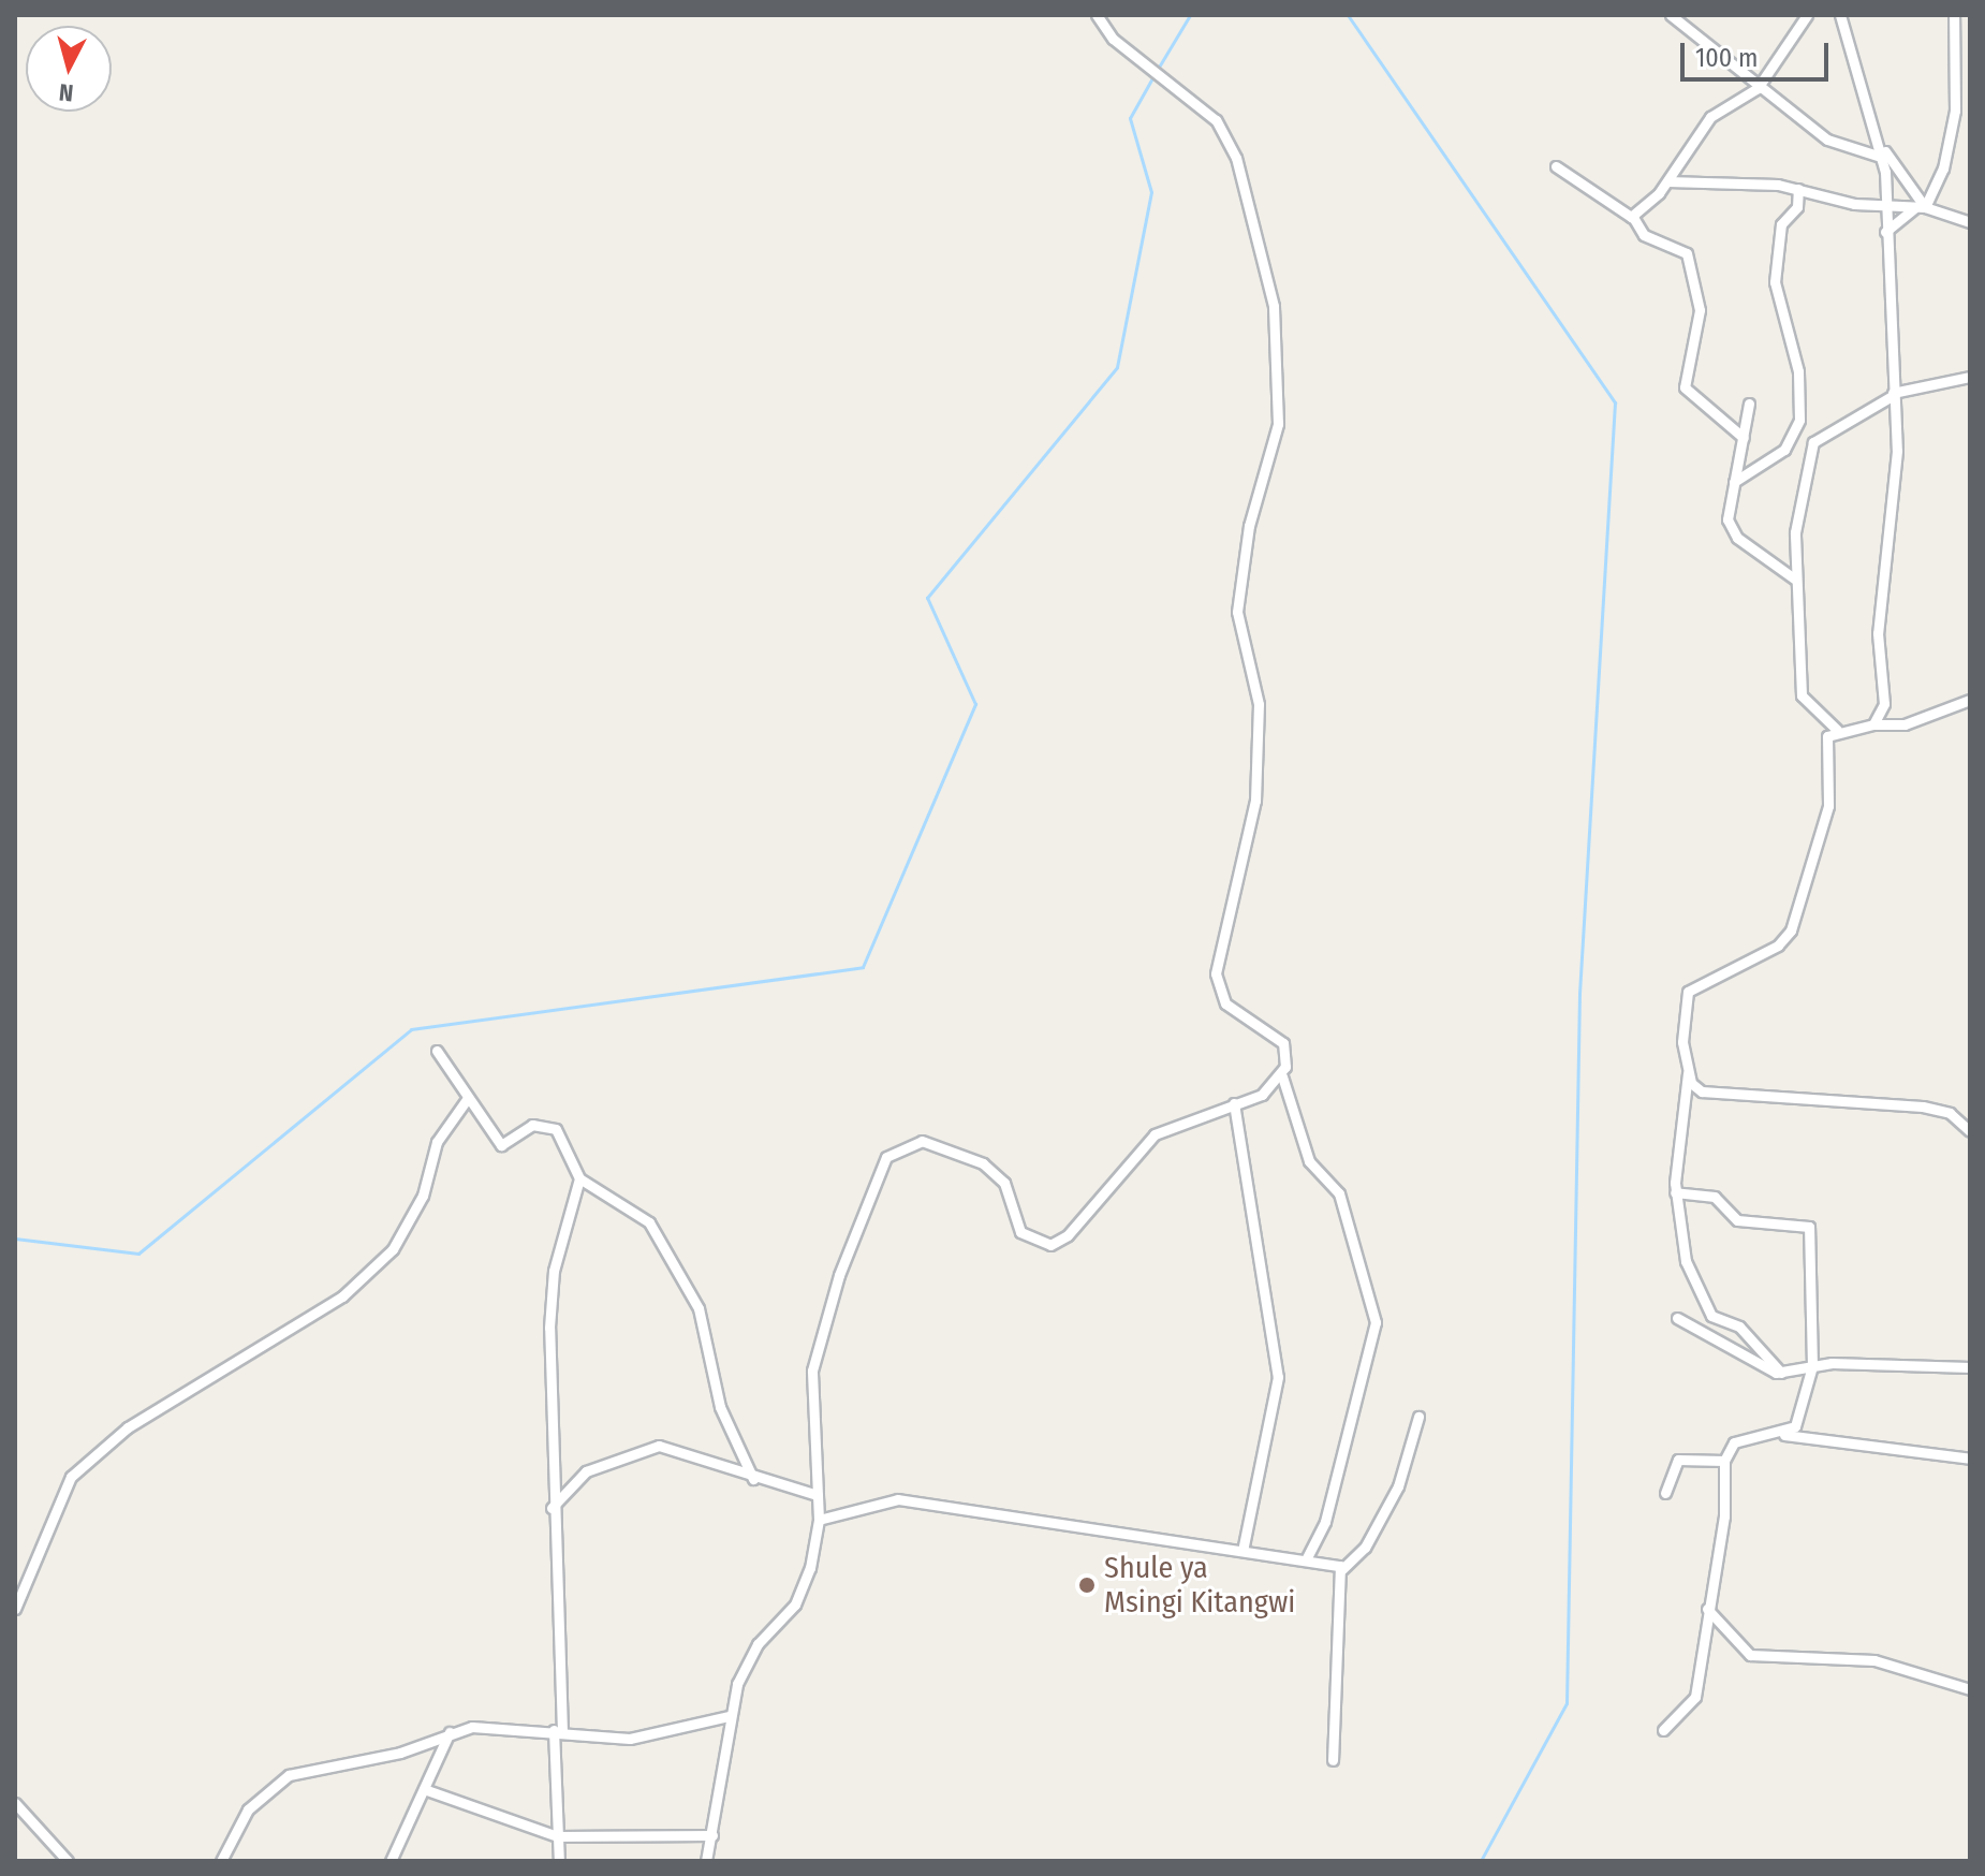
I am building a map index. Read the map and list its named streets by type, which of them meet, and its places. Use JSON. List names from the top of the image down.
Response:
{
  "places": ["Shule ya Msingi Kitangwi"],
  "scale_bar": "100 m",
  "north": "bottom"
}
